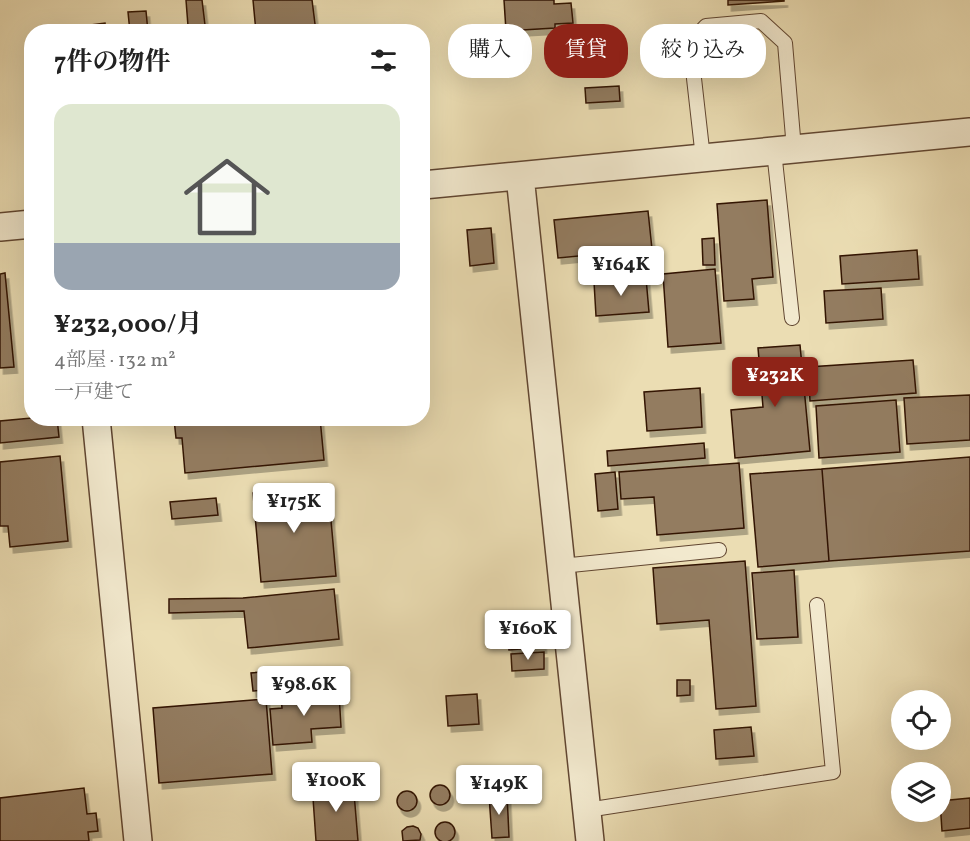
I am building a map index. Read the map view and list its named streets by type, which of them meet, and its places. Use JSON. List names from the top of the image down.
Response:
{
  "page": {
    "chip": ["購入", "賃貸", "絞り込み"],
    "heading": "7件の物件",
    "list": [
      {
        "name": "¥232,000/月",
        "note": "4部屋 · 132 m² · 一戸建て"
      }
    ],
    "price": [
      "¥164K",
      "¥232K",
      "¥175K",
      "¥160K",
      "¥98.6K",
      "¥100K",
      "¥149K"
    ]
  }
}
